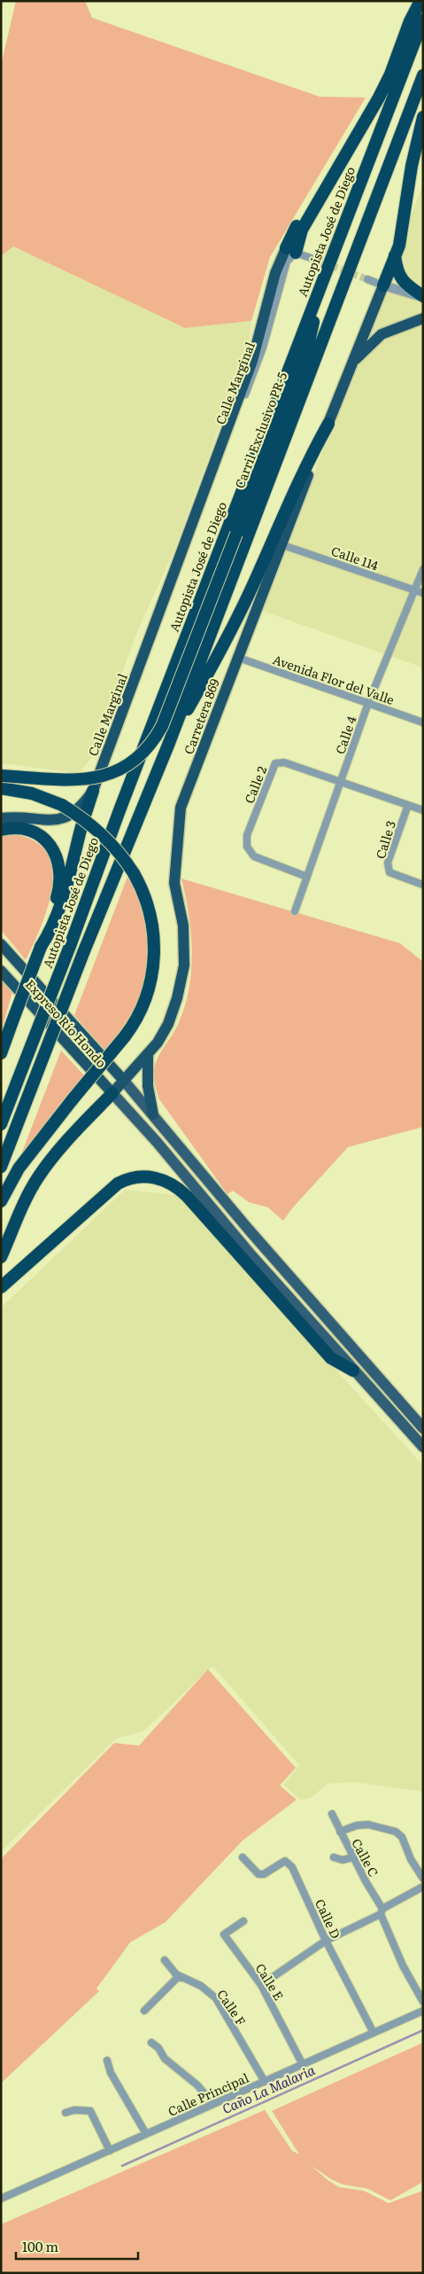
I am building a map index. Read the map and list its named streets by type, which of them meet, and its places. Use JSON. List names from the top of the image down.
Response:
{
  "streets": {
    "highway": [
      "Autopista José de Diego",
      "Calle Marginal",
      "Carril Exclusivo PR-5",
      "Carretera 869",
      "Expreso Río Hondo"
    ],
    "street": [
      "Calle 114",
      "Avenida Flor del Valle",
      "Calle 4",
      "Calle 2",
      "Calle 3",
      "Calle C",
      "Calle D",
      "Calle E",
      "Calle F",
      "Calle Principal"
    ]
  },
  "crossings": [
    ["Calle 114", "Carretera 869"],
    ["Calle 114", "Calle 4"],
    ["Avenida Flor del Valle", "Carretera 869"],
    ["Avenida Flor del Valle", "Calle 4"],
    ["Carretera 869", "Expreso Río Hondo"],
    ["Calle 4", "Calle 2"],
    ["Calle 2", "Calle 3"],
    ["Calle D", "Calle Principal"],
    ["Calle E", "Calle Principal"],
    ["Calle F", "Calle Principal"]
  ],
  "water": ["Caño La Malaria"],
  "scale_bar": "100 m"
}
